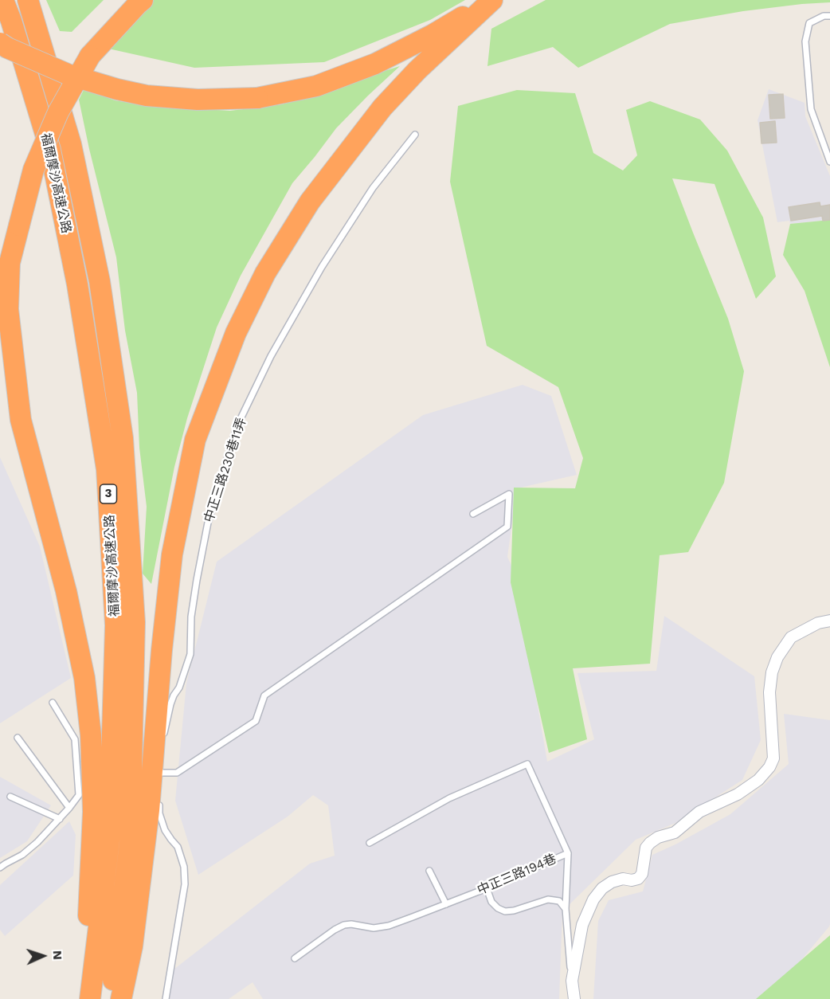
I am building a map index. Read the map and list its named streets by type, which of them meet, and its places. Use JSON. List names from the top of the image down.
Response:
{
  "streets": {
    "highway": ["福爾摩沙高速公路", "3"],
    "lane": ["中正三路230巷11弄", "中正三路194巷"]
  },
  "north": "right"
}
